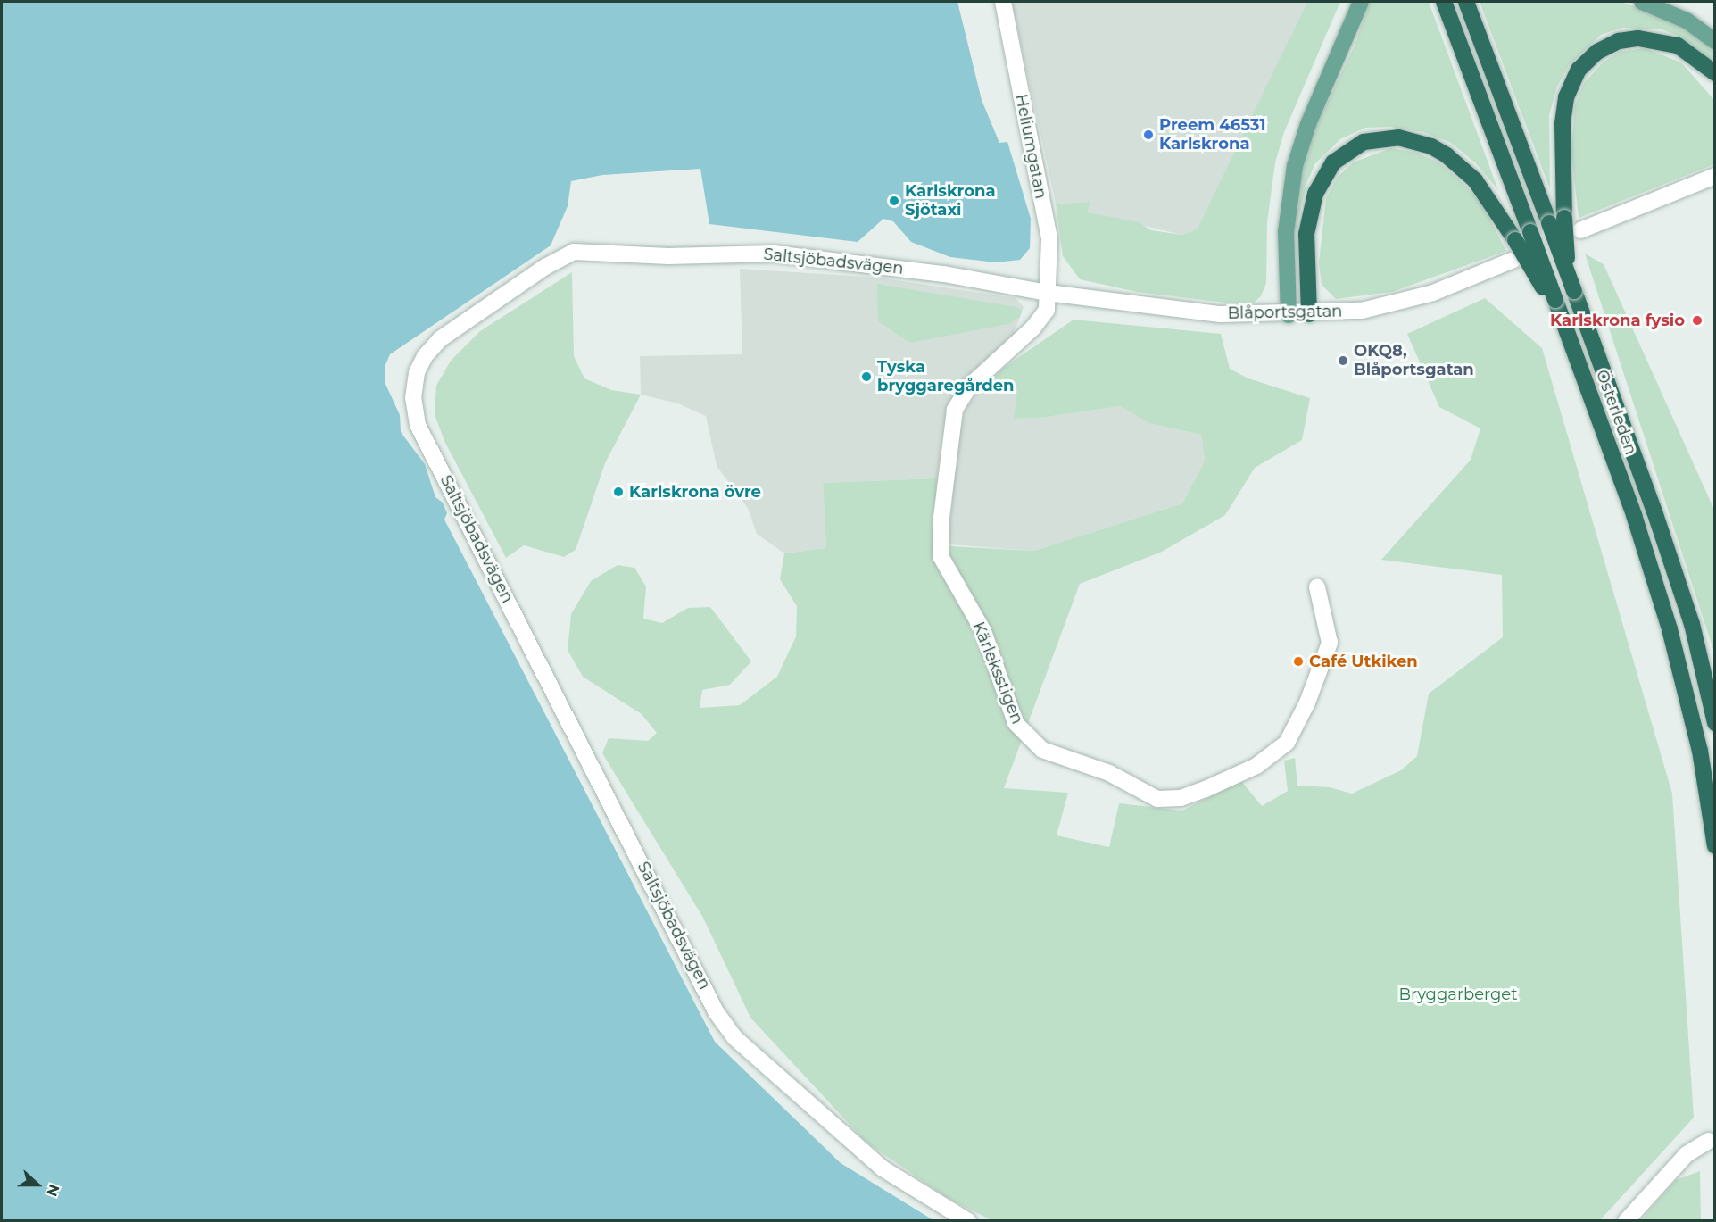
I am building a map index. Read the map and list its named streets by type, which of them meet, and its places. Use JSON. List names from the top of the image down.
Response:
{
  "streets": {
    "highway": ["Österleden"],
    "street": [
      "Heliumgatan",
      "Saltsjöbadsvägen",
      "Blåportsgatan",
      "Kärleksstigen"
    ]
  },
  "crossings": [
    ["Heliumgatan", "Saltsjöbadsvägen"],
    ["Heliumgatan", "Blåportsgatan"],
    ["Heliumgatan", "Kärleksstigen"],
    ["Saltsjöbadsvägen", "Blåportsgatan"],
    ["Saltsjöbadsvägen", "Kärleksstigen"],
    ["Blåportsgatan", "Kärleksstigen"]
  ],
  "parks": ["Bryggarberget"],
  "places": [
    "Preem 46531 Karlskrona",
    "Karlskrona Sjötaxi",
    "Karlskrona fysio",
    "OKQ8, Blåportsgatan",
    "Tyska bryggaregården",
    "Karlskrona övre",
    "Café Utkiken"
  ],
  "north": "right"
}
